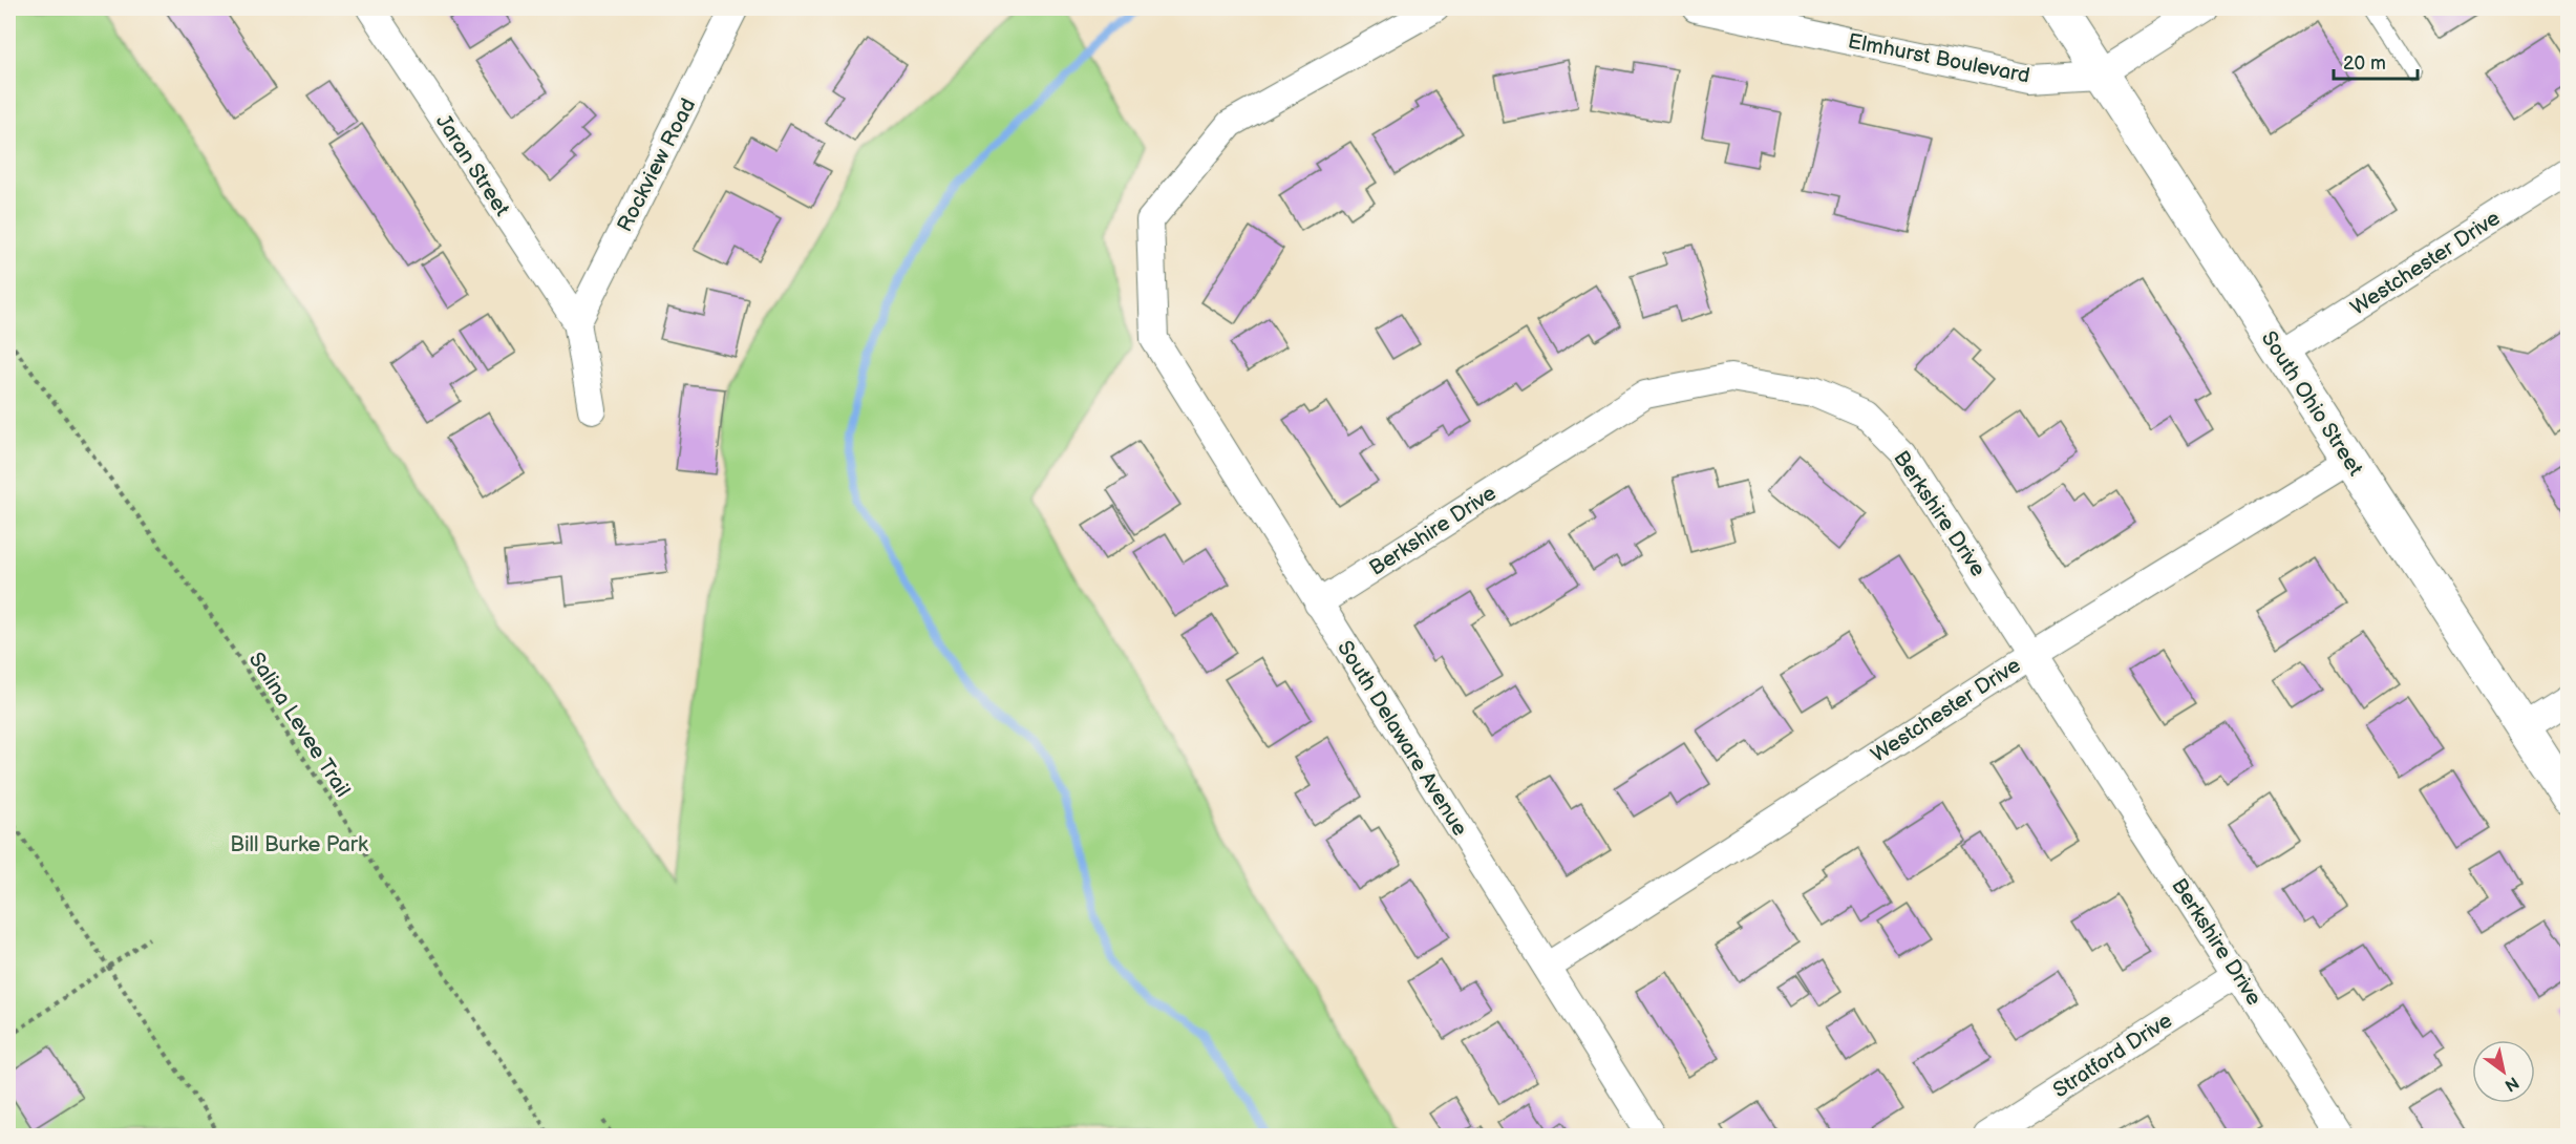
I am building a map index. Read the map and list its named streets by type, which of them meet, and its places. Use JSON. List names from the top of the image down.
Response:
{
  "streets": {
    "main road": ["South Ohio Street"],
    "street": [
      "Elmhurst Boulevard",
      "Jaran Street",
      "Rockview Road",
      "Westchester Drive",
      "Berkshire Drive",
      "South Delaware Avenue",
      "Stratford Drive"
    ],
    "path": ["Salina Levee Trail"]
  },
  "crossings": [
    ["Elmhurst Boulevard", "South Ohio Street"],
    ["Jaran Street", "Rockview Road"],
    ["Westchester Drive", "South Ohio Street"],
    ["Westchester Drive", "Berkshire Drive"],
    ["Westchester Drive", "South Delaware Avenue"],
    ["Berkshire Drive", "South Delaware Avenue"],
    ["Berkshire Drive", "Stratford Drive"]
  ],
  "parks": ["Bill Burke Park"],
  "scale_bar": "20 m",
  "north": "bottom right"
}
